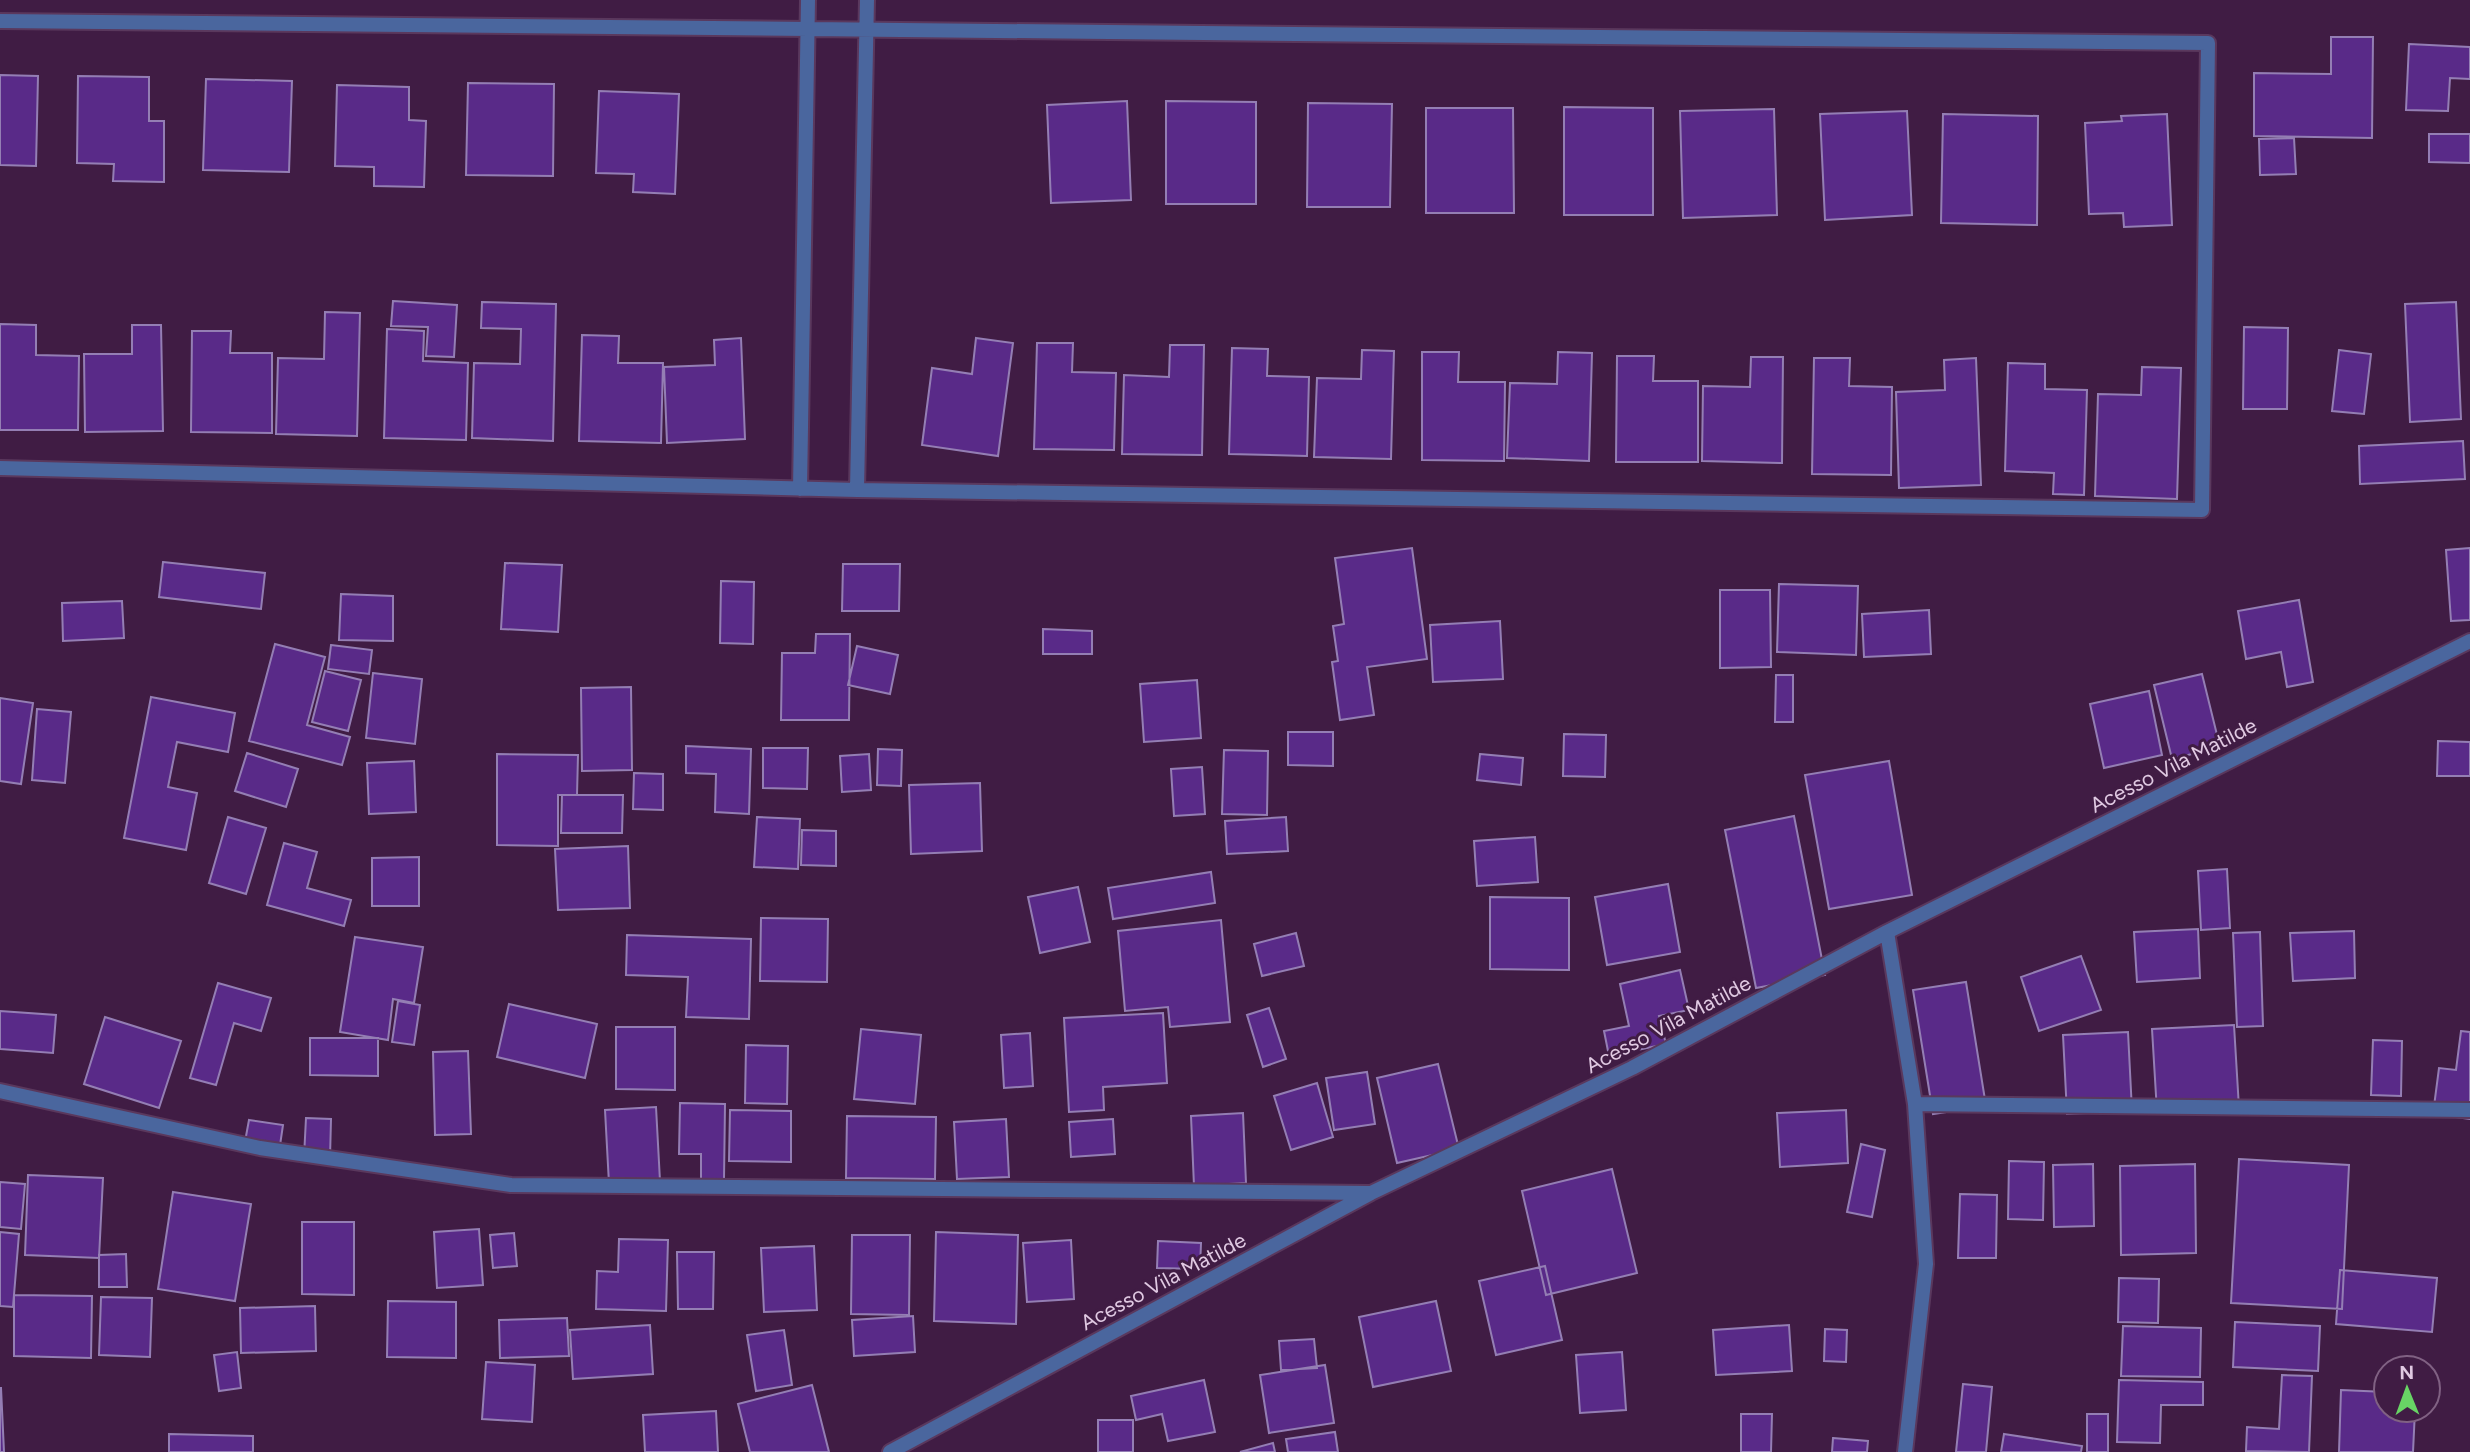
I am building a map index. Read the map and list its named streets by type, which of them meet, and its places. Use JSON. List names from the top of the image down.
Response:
{
  "streets": {
    "street": ["Acesso Vila Matilde"]
  },
  "north": "top"
}
